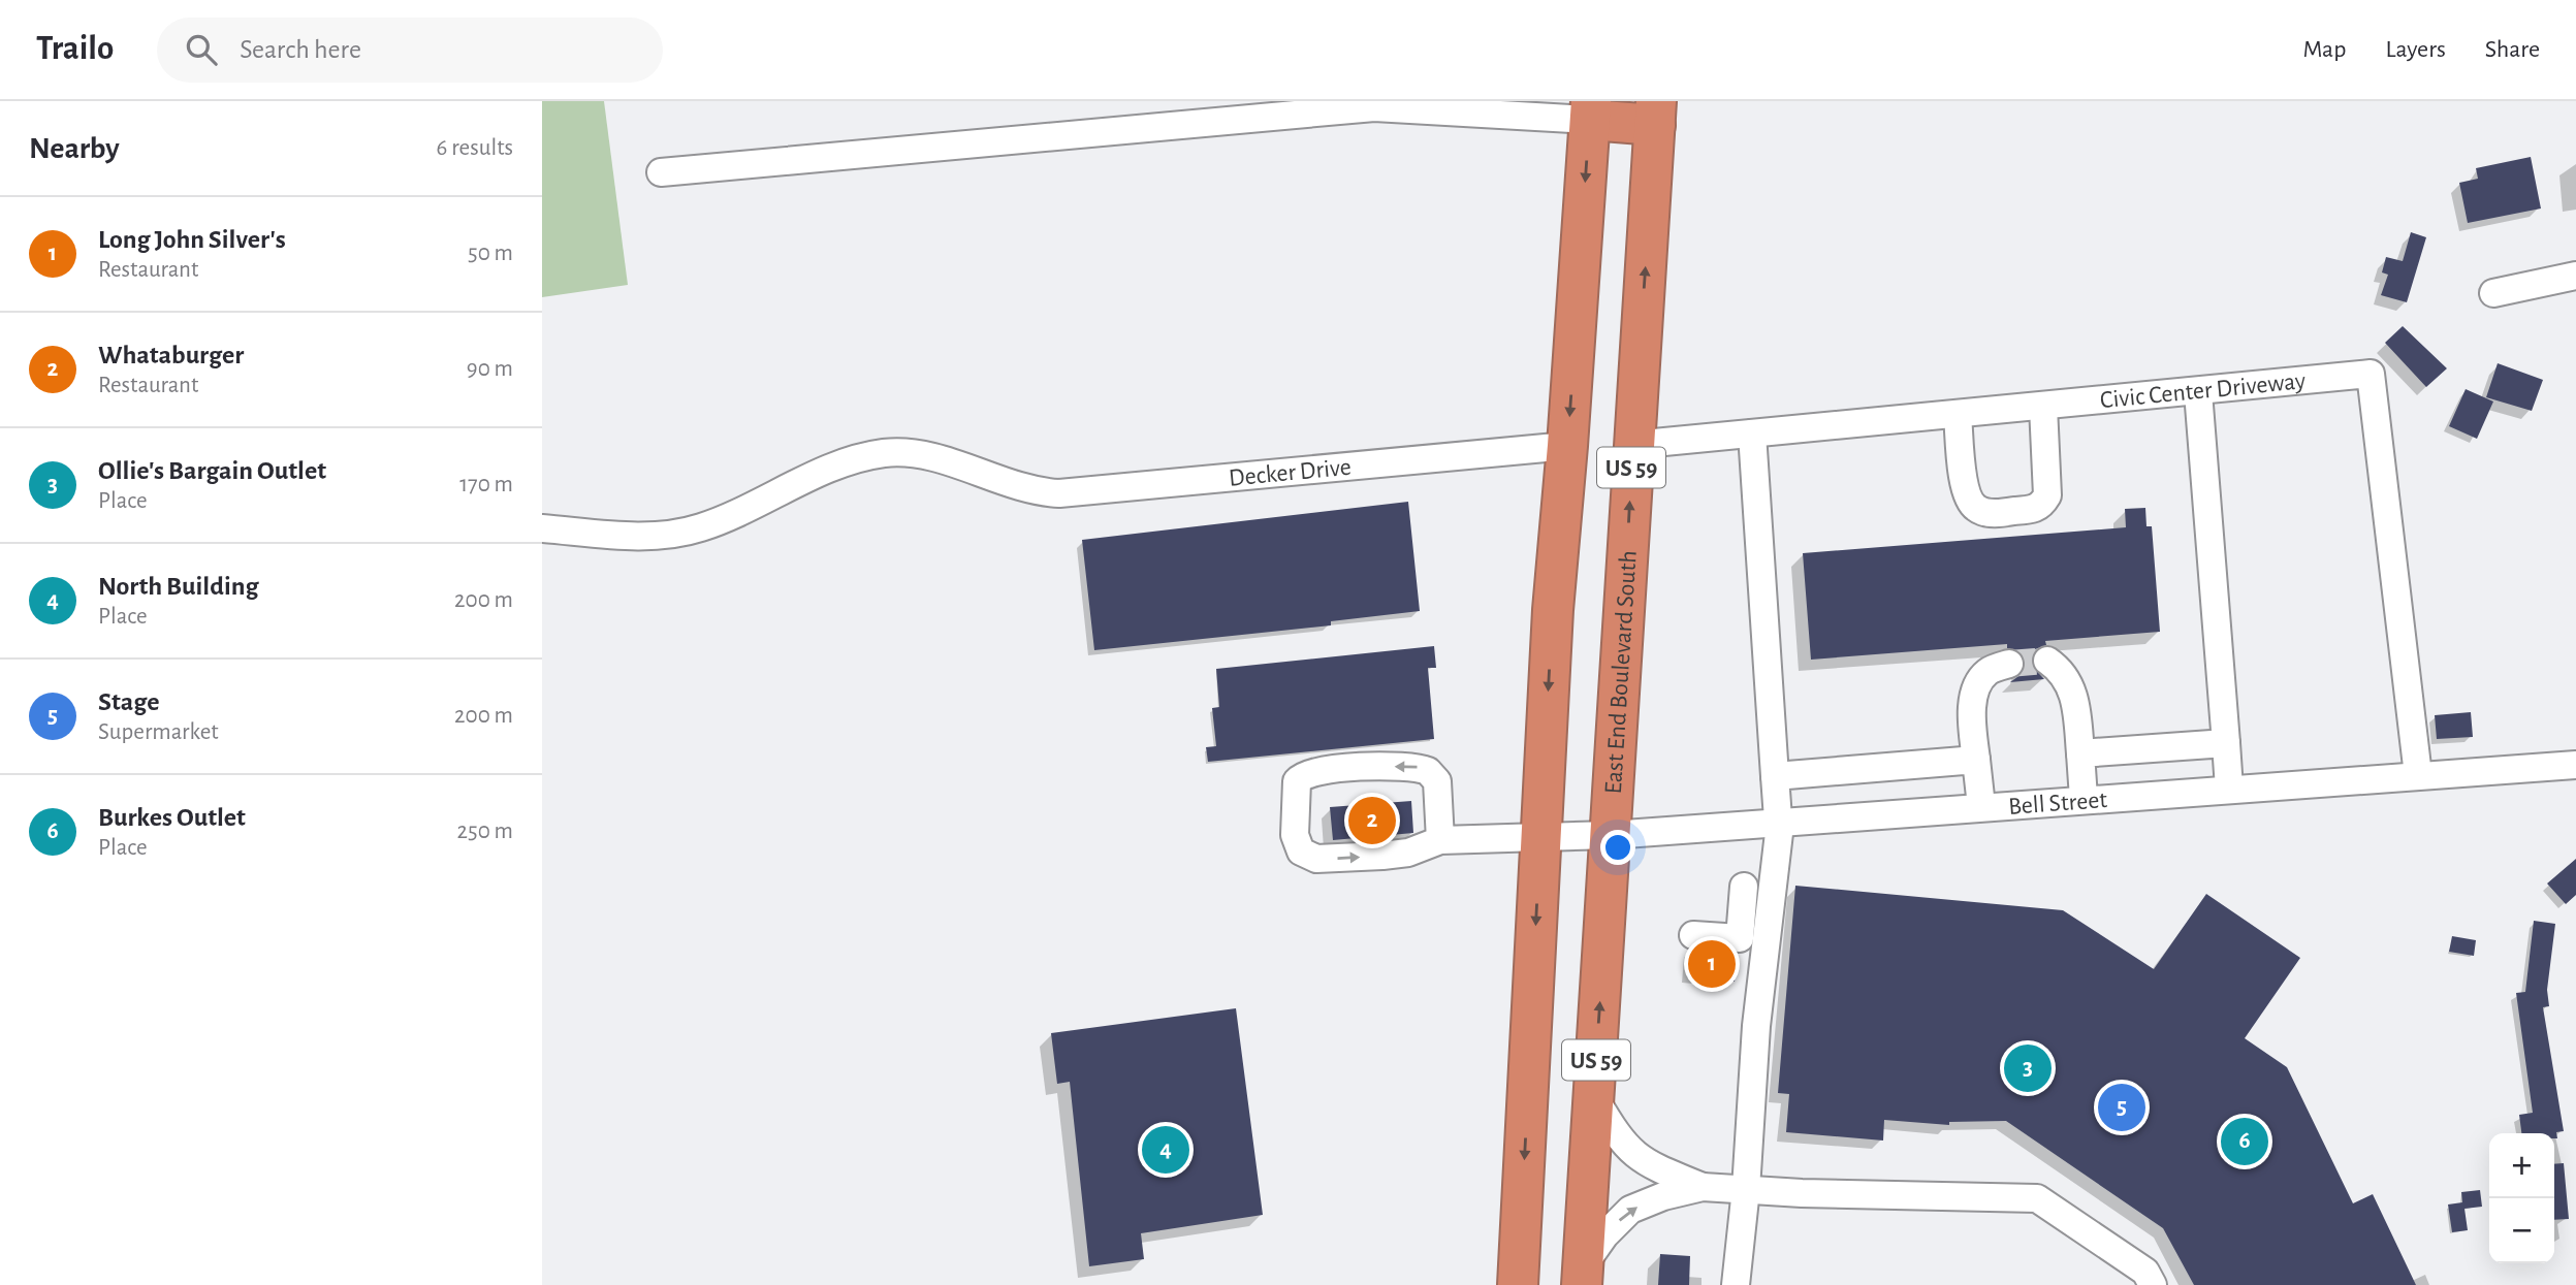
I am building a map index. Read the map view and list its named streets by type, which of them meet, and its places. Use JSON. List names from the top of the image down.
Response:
{
  "streets": {
    "highway": ["US 59", "East End Boulevard South"],
    "street": ["Civic Center Driveway", "Decker Drive", "Bell Street"]
  },
  "crossings": [
    ["Civic Center Driveway", "East End Boulevard South"],
    ["Civic Center Driveway", "Bell Street"],
    ["US 59", "Decker Drive"],
    ["US 59", "Bell Street"],
    ["East End Boulevard South", "Bell Street"]
  ],
  "page": {
    "header": "Trailo",
    "search": "Search here",
    "nav": ["Map", "Layers", "Share"],
    "heading": ["Nearby", "6 results"],
    "list": [
      {
        "mark": "1",
        "name": "Long John Silver's",
        "note": "Restaurant",
        "value": "50 m"
      },
      {
        "mark": "2",
        "name": "Whataburger",
        "note": "Restaurant",
        "value": "90 m"
      },
      {
        "mark": "3",
        "name": "Ollie's Bargain Outlet",
        "note": "Place",
        "value": "170 m"
      },
      {
        "mark": "4",
        "name": "North Building",
        "note": "Place",
        "value": "200 m"
      },
      {
        "mark": "5",
        "name": "Stage",
        "note": "Supermarket",
        "value": "200 m"
      },
      {
        "mark": "6",
        "name": "Burkes Outlet",
        "note": "Place",
        "value": "250 m"
      }
    ],
    "pins": [
      "2",
      "1",
      "3",
      "5",
      "6",
      "4"
    ],
    "map_buttons": ["+", "−"]
  }
}
